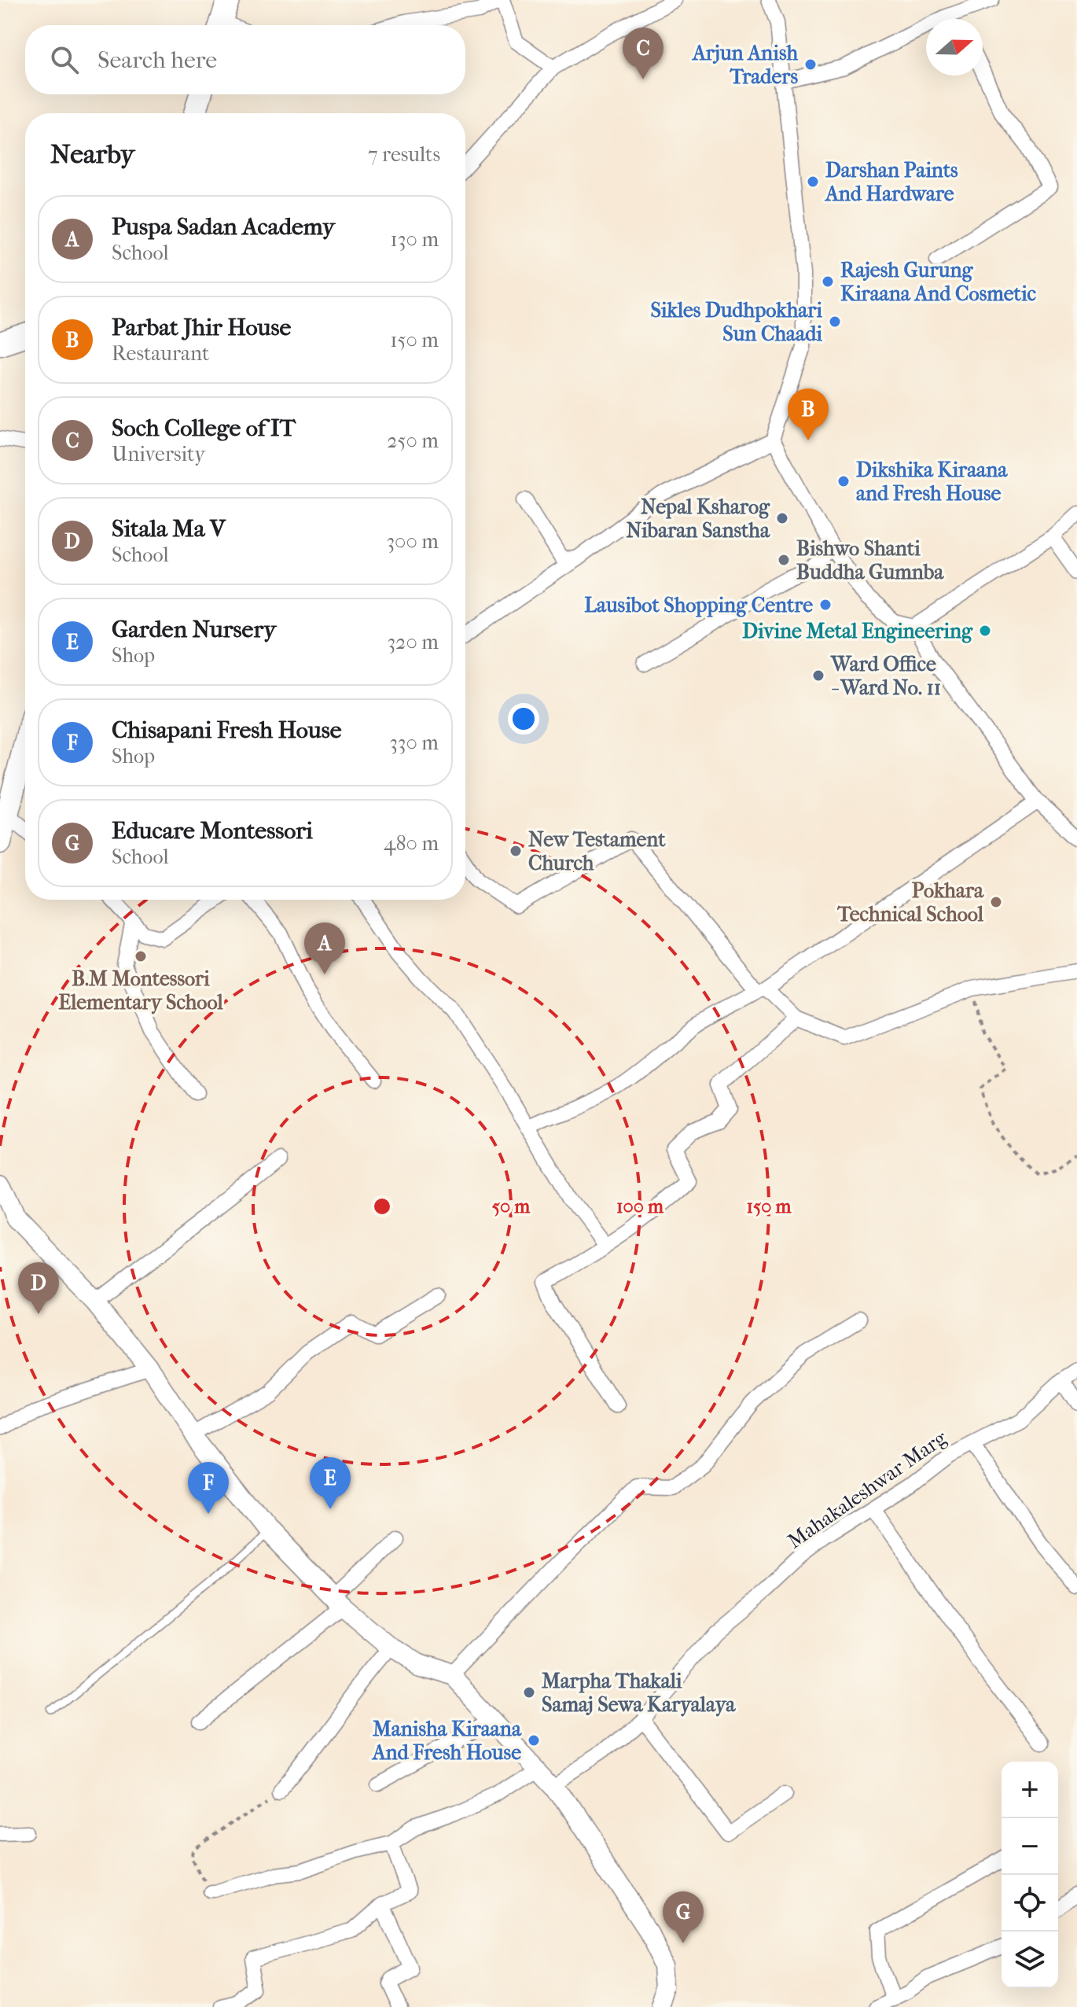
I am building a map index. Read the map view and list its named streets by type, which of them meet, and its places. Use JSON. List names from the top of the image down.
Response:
{
  "streets": {
    "street": ["Mahakaleshwar Marg"]
  },
  "places": [
    "Arjun Anish Traders",
    "Darshan Paints And Hardware",
    "Rajesh Gurung Kiraana And Cosmetic",
    "Sikles Dudhpokhari Sun Chaadi",
    "Dikshika Kiraana and Fresh House",
    "Nepal Ksharog Nibaran Sanstha",
    "Bishwo Shanti Buddha Gumnba",
    "Lausibot Shopping Centre",
    "Divine Metal Engineering",
    "Ward Office - Ward No. 11",
    "New Testament Church",
    "Pokhara Technical School",
    "B.M Montessori Elementary School",
    "Marpha Thakali Samaj Sewa Karyalaya",
    "Manisha Kiraana And Fresh House"
  ],
  "north": "right",
  "page": {
    "search": "Search here",
    "pins": [
      "C",
      "B",
      "A",
      "D",
      "E",
      "F",
      "G"
    ],
    "heading": ["Nearby", "7 results"],
    "list": [
      {
        "mark": "A",
        "name": "Puspa Sadan Academy",
        "note": "School",
        "value": "130 m"
      },
      {
        "mark": "B",
        "name": "Parbat Jhir House",
        "note": "Restaurant",
        "value": "150 m"
      },
      {
        "mark": "C",
        "name": "Soch College of IT",
        "note": "University",
        "value": "250 m"
      },
      {
        "mark": "D",
        "name": "Sitala Ma V",
        "note": "School",
        "value": "300 m"
      },
      {
        "mark": "E",
        "name": "Garden Nursery",
        "note": "Shop",
        "value": "320 m"
      },
      {
        "mark": "F",
        "name": "Chisapani Fresh House",
        "note": "Shop",
        "value": "330 m"
      },
      {
        "mark": "G",
        "name": "Educare Montessori",
        "note": "School",
        "value": "480 m"
      }
    ],
    "map_buttons": ["+", "−"]
  },
  "rings": ["50 m", "100 m", "150 m"]
}
